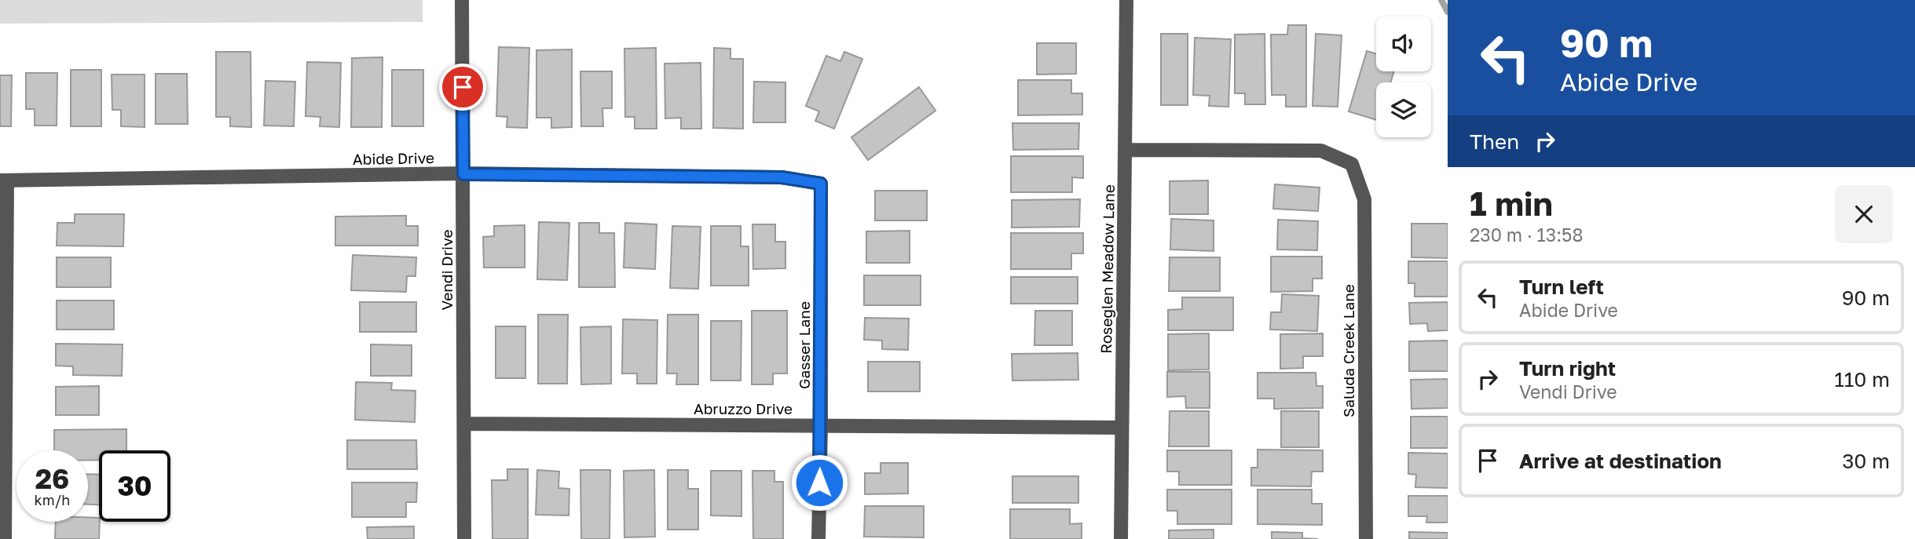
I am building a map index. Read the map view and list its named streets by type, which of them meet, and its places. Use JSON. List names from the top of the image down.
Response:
{
  "streets": {
    "street": [
      "Abide Drive",
      "Roseglen Meadow Lane",
      "Vendi Drive",
      "Gasser Lane",
      "Saluda Creek Lane",
      "Abruzzo Drive"
    ]
  },
  "crossings": [
    ["Abide Drive", "Vendi Drive"],
    ["Abide Drive", "Gasser Lane"],
    ["Roseglen Meadow Lane", "Saluda Creek Lane"],
    ["Roseglen Meadow Lane", "Abruzzo Drive"],
    ["Vendi Drive", "Abruzzo Drive"],
    ["Gasser Lane", "Abruzzo Drive"]
  ],
  "page": {
    "turn": ["90 m", "Abide Drive"],
    "then": "Then",
    "heading": ["1 min", "230 m · 13:58"],
    "list": [
      {
        "name": "Turn left",
        "note": "Abide Drive",
        "value": "90 m"
      },
      {
        "name": "Turn right",
        "note": "Vendi Drive",
        "value": "110 m"
      },
      {
        "name": "Arrive at destination",
        "value": "30 m"
      }
    ],
    "speed": "26 km/h",
    "limit": "30"
  }
}
